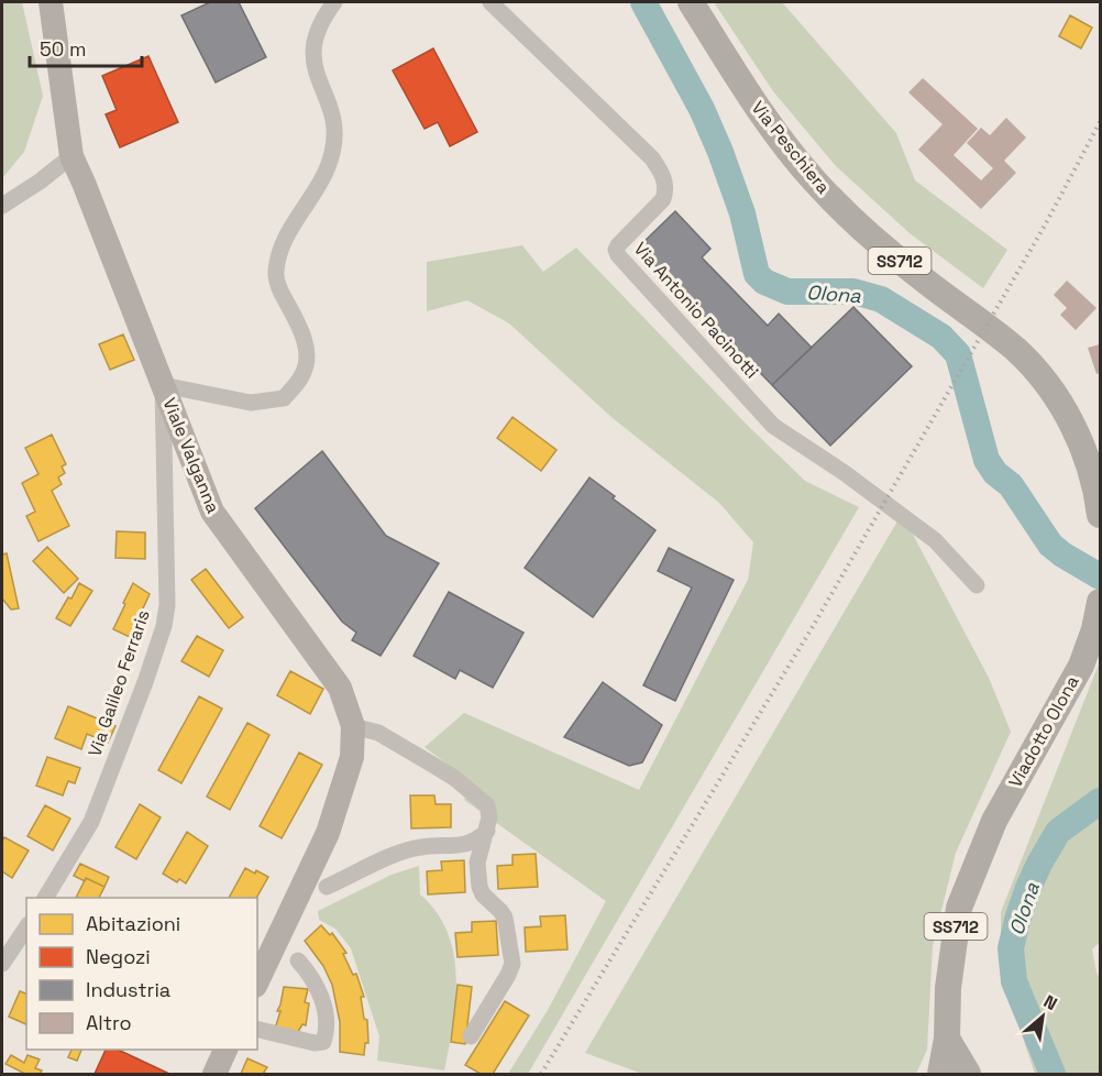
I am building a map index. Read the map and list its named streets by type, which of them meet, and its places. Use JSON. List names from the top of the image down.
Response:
{
  "streets": {
    "main road": [
      "Via Peschiera",
      "SS712",
      "Viale Valganna",
      "Viadotto Olona"
    ],
    "street": ["Via Antonio Pacinotti", "Via Galileo Ferraris"]
  },
  "crossings": [
    ["SS712", "Viadotto Olona"],
    ["Viale Valganna", "Via Galileo Ferraris"]
  ],
  "water": ["Olona"],
  "legend": [
    "Abitazioni",
    "Negozi",
    "Industria",
    "Altro"
  ],
  "scale_bar": "50 m",
  "north": "top right"
}
